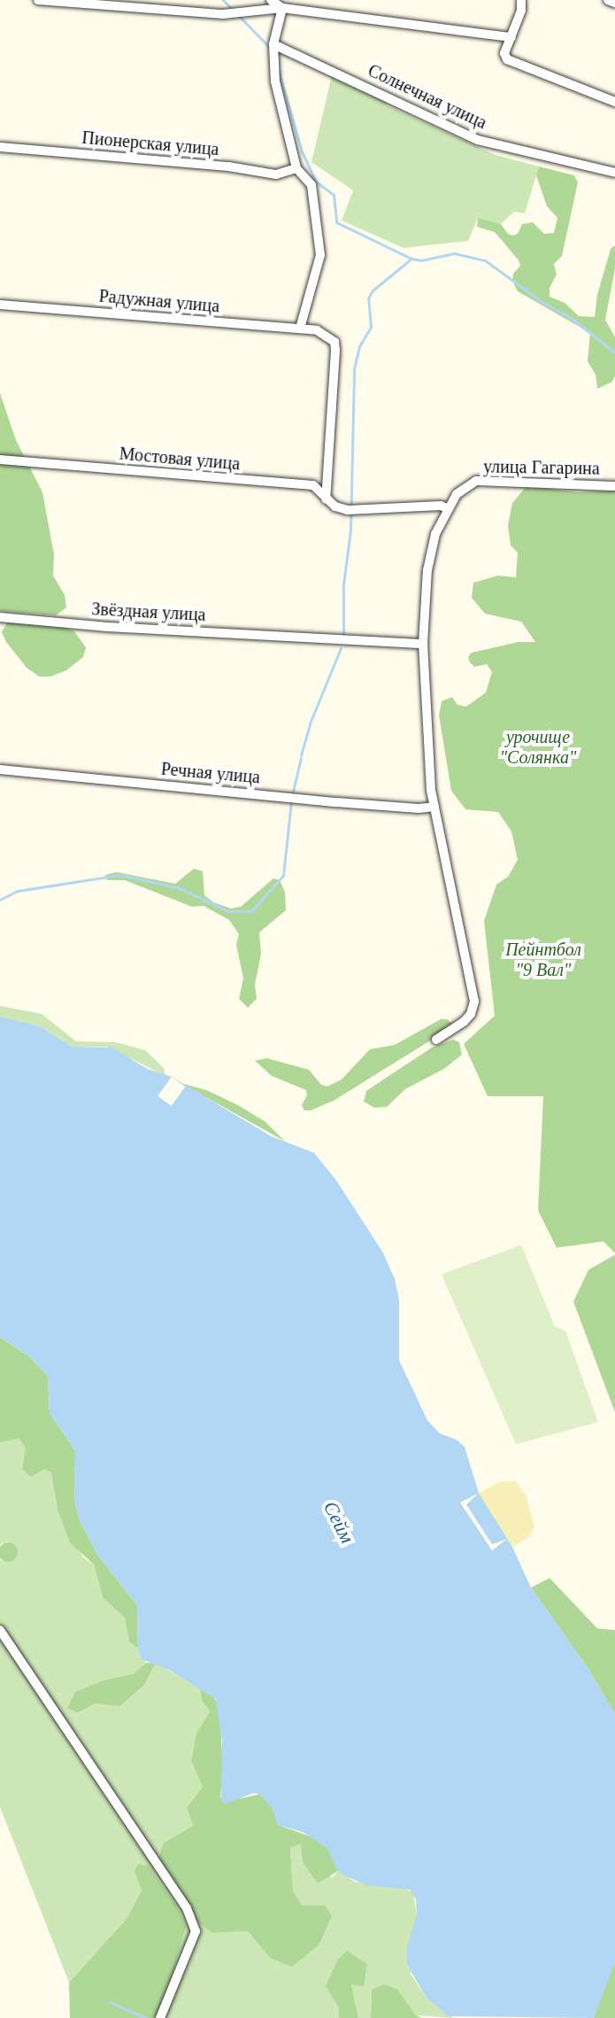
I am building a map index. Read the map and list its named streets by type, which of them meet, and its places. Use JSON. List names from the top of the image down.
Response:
{
  "streets": {
    "street": [
      "Солнечная улица",
      "Пионерская улица",
      "Радужная улица",
      "Мостовая улица",
      "улица Гагарина",
      "Звёздная улица",
      "Речная улица"
    ]
  },
  "crossings": [
    ["Радужная улица", "Мостовая улица"],
    ["Мостовая улица", "улица Гагарина"],
    ["улица Гагарина", "Звёздная улица"],
    ["улица Гагарина", "Речная улица"]
  ],
  "water": ["Сейм"],
  "parks": ["урочище \"Солянка\"", "Пейнтбол \"9 Вал\""]
}
